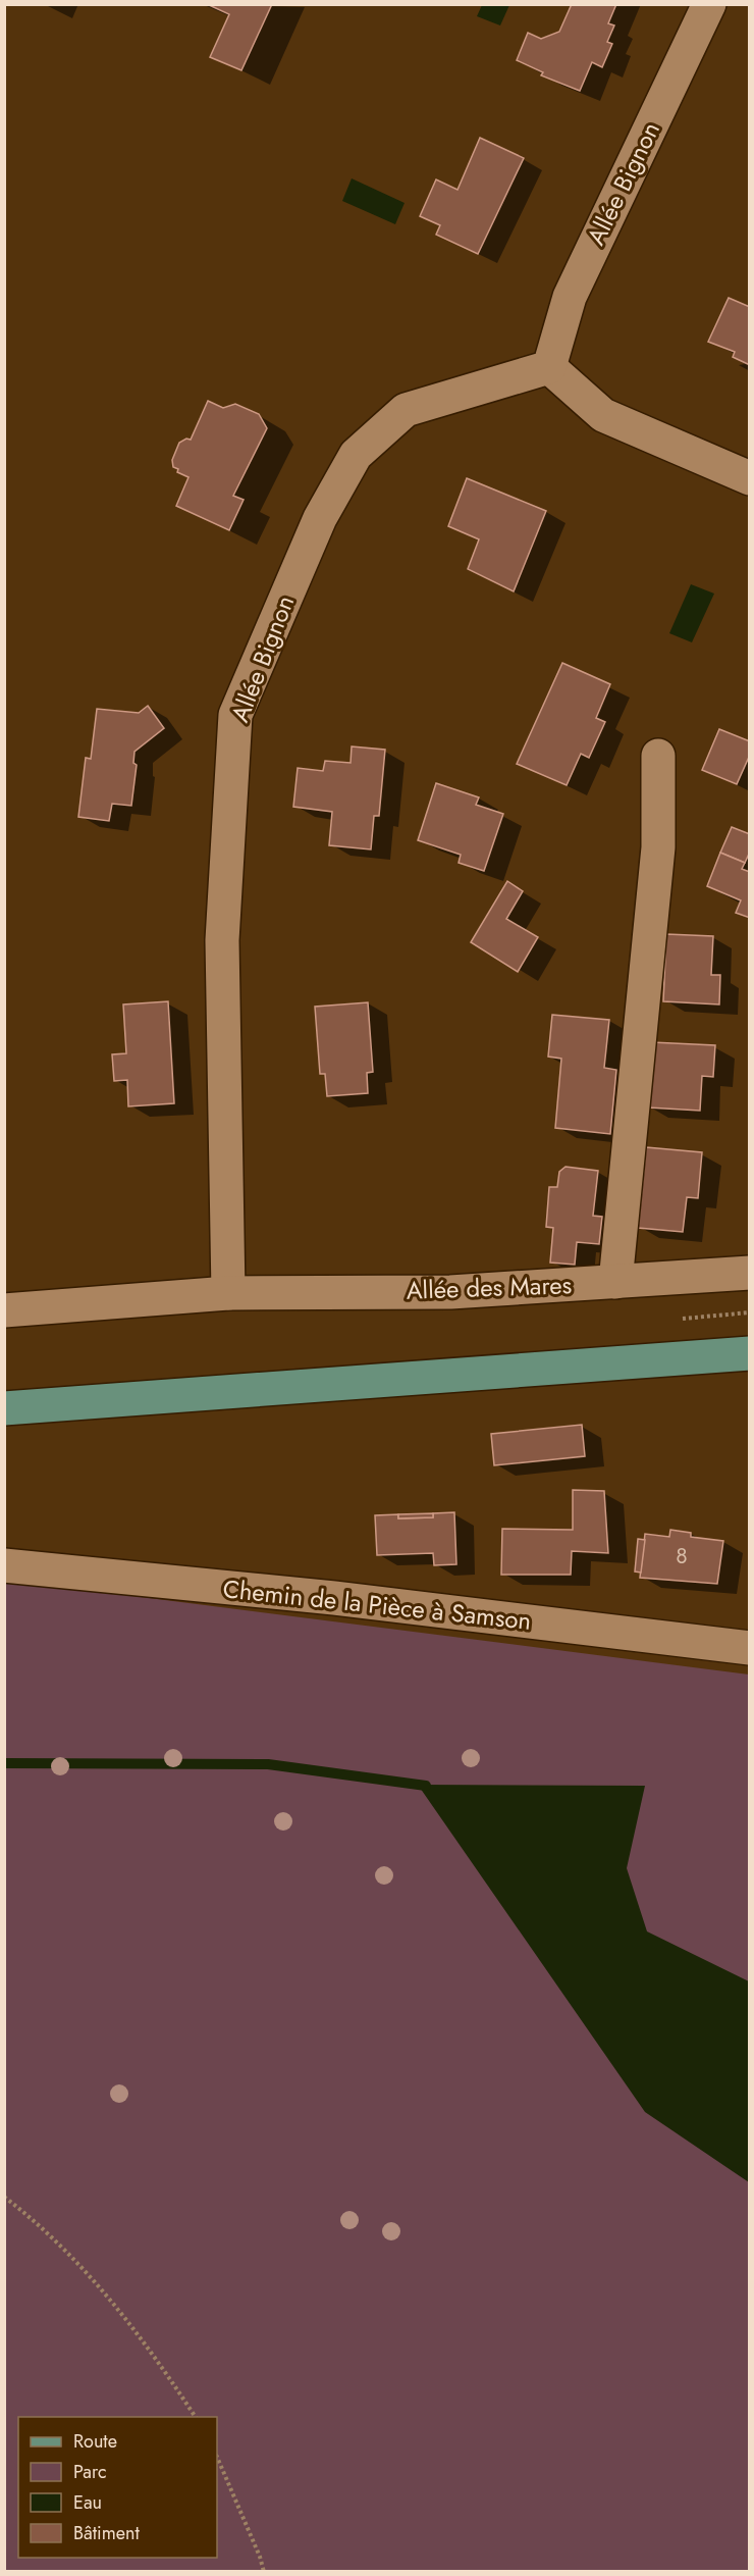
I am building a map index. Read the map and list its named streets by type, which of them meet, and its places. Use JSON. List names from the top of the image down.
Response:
{
  "streets": {
    "street": ["Allée Bignon", "Allée des Mares", "Chemin de la Pièce à Samson"]
  },
  "crossings": [
    ["Allée Bignon", "Allée des Mares"]
  ],
  "house_numbers": ["8"],
  "legend": [
    "Route",
    "Parc",
    "Eau",
    "Bâtiment"
  ]
}
